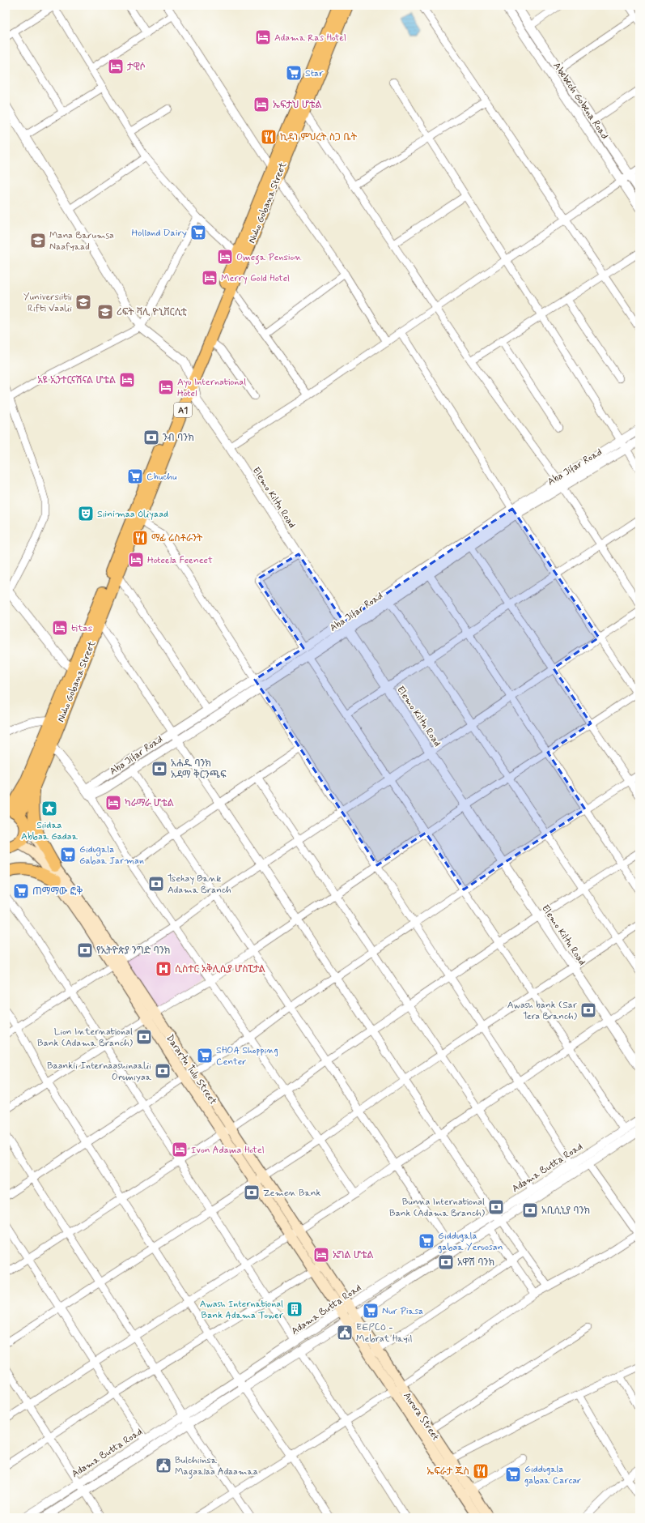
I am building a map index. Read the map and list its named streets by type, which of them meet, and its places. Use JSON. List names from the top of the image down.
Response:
{
  "streets": {
    "main road": [
      "Nuho Gobana Street",
      "A1",
      "Darartu Tulu Street",
      "Aurora Street"
    ],
    "street": [
      "Abebech Gobena Road",
      "Aba Jifar Road",
      "Elemo Kiltu Road",
      "Adama Butta Road"
    ]
  },
  "crossings": [
    ["Nuho Gobana Street", "Elemo Kiltu Road"],
    ["Aba Jifar Road", "Elemo Kiltu Road"],
    ["Darartu Tulu Street", "Adama Butta Road"],
    ["Darartu Tulu Street", "Aurora Street"],
    ["Adama Butta Road", "Aurora Street"]
  ],
  "places": {
    "hotel": [
      "Adama Ras Hotel",
      "ታዊሶ",
      "ኤፍታህ ሆቴል",
      "Omega Pension",
      "Merry Gold Hotel",
      "አዩ ኢንተርናሽናል ሆቴል",
      "Ayu International Hotel",
      "Hoteela Feeneet",
      "titas",
      "ካራማራ ሆቴል",
      "Ivon Adama Hotel",
      "ኤግል ሆቴል"
    ],
    "supermarket": [
      "Star",
      "Holland Dairy",
      "Chuchu",
      "Gidugala Gabaa Jarman",
      "ጠማማው ፎቅ",
      "SHOA Shopping Center",
      "Giddugala gabaa Yeroosan",
      "Nur Piasa",
      "Giddugala gabaa Carcar"
    ],
    "restaurant": ["ኪዳነ ምህረት ስጋ ቤት", "ማፊ ሬስቶራንት", "ኤፍራታ ጁስ"],
    "school or university": ["Mana Barumsa Naafyaad", "Yuniversiitii Rifti Vaalii", "ሪፍት ቫሊ ዮኒቨርሲቲ"],
    "bank": [
      "ንብ ባንክ",
      "አሐዱ ባንክ አዳማ ቅርንጫፍ",
      "Tsehay Bank Adama Branch",
      "የኢትዮጵያ ንግድ ባንክ",
      "Awash bank (Sar Tera Branch)",
      "Lion International Bank (Adama Branch)",
      "Baankii Internaashinaalii Oromiyaa",
      "Zemen Bank",
      "Bunna International Bank (Adama Branch)",
      "አቢሲኒያ ባንክ",
      "አዋሽ ባንክ"
    ],
    "theatre": ["Siinimaa Oliyaad"],
    "place": ["Siidaa Abbaa Gadaa"],
    "hospital": ["ሲስተር አቅሊሲያ ሆስፒታል"],
    "building": ["Awash International Bank Adama Tower"],
    "public building": ["EEPCO - Mebrat Hayil", "Bulchiinsa Magaalaa Adaamaa"]
  }
}
